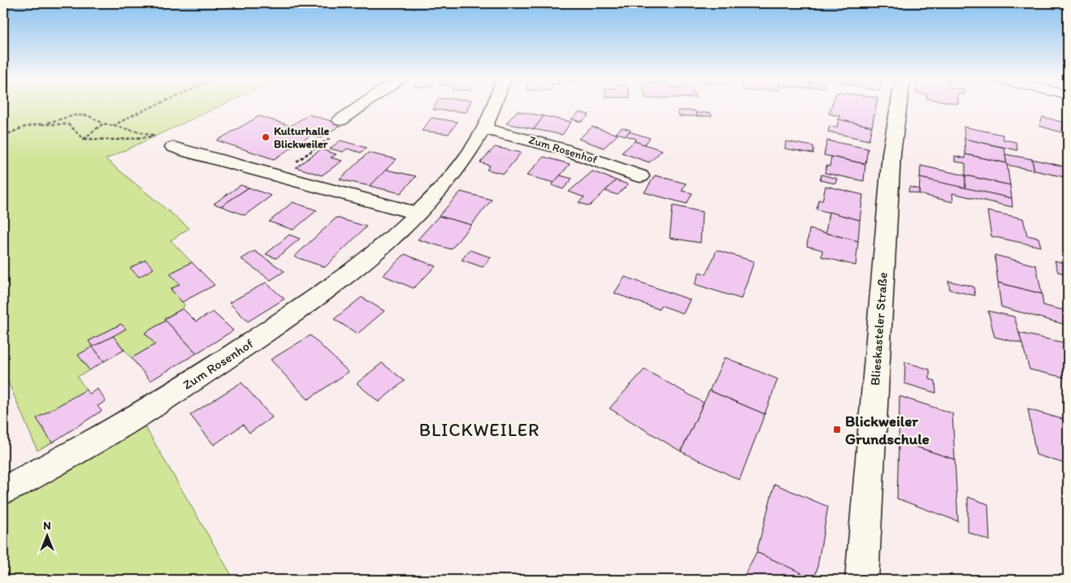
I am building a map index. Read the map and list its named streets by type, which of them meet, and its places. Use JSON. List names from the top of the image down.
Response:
{
  "streets": {
    "street": ["Zum Rosenhof", "Blieskasteler Straße"]
  },
  "districts": ["BLICKWEILER"],
  "places": {
    "other": ["Kulturhalle Blickweiler"],
    "transit": ["Blickweiler Grundschule"]
  },
  "north": "top"
}
